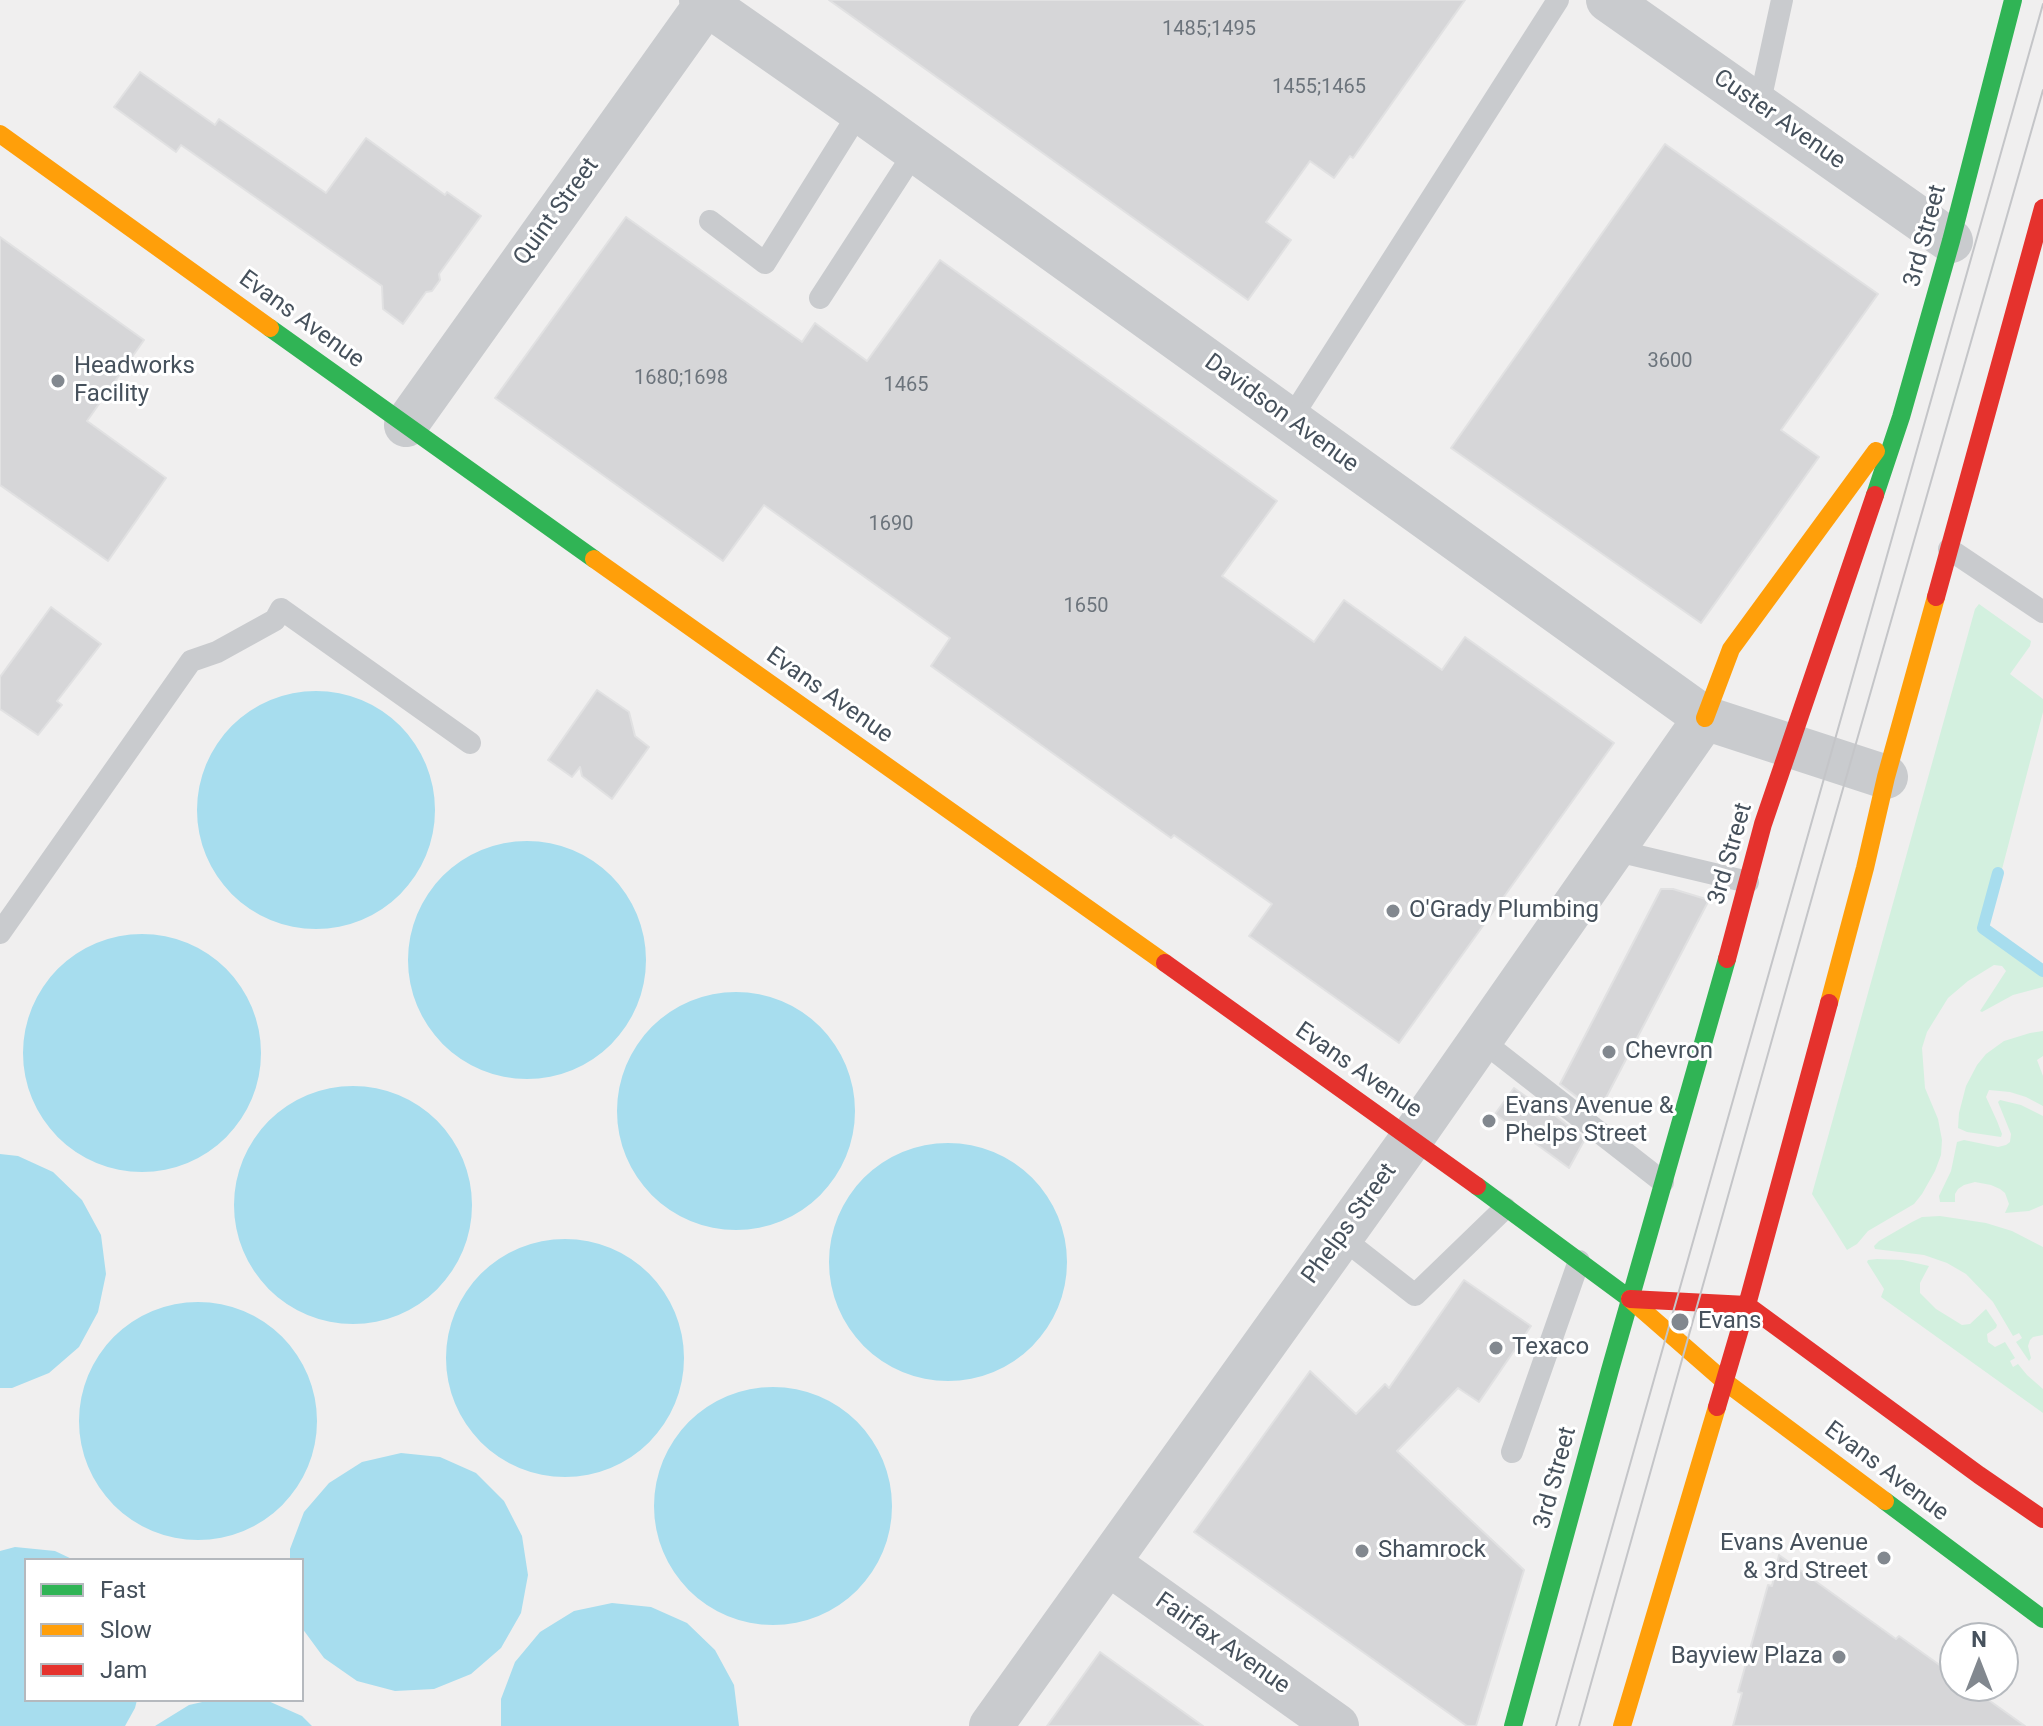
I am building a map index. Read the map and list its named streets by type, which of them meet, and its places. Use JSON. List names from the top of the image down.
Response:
{
  "streets": {
    "main road": ["3rd Street", "Evans Avenue"],
    "street": [
      "Custer Avenue",
      "Quint Street",
      "Davidson Avenue",
      "Phelps Street",
      "Fairfax Avenue"
    ]
  },
  "crossings": [
    ["Custer Avenue", "3rd Street"],
    ["Quint Street", "Evans Avenue"],
    ["Quint Street", "Davidson Avenue"],
    ["3rd Street", "Evans Avenue"],
    ["3rd Street", "Davidson Avenue"],
    ["Evans Avenue", "Phelps Street"],
    ["Davidson Avenue", "Phelps Street"],
    ["Phelps Street", "Fairfax Avenue"]
  ],
  "places": [
    "Headworks Facility",
    "O'Grady Plumbing",
    "Chevron",
    "Evans Avenue & Phelps Street",
    "Evans",
    "Texaco",
    "Shamrock",
    "Evans Avenue & 3rd Street",
    "Bayview Plaza"
  ],
  "house_numbers": [
    "1485;1495",
    "1455;1465",
    "3600",
    "1680;1698",
    "1465",
    "1690",
    "1650"
  ],
  "legend": ["Fast", "Slow", "Jam"],
  "north": "top"
}
